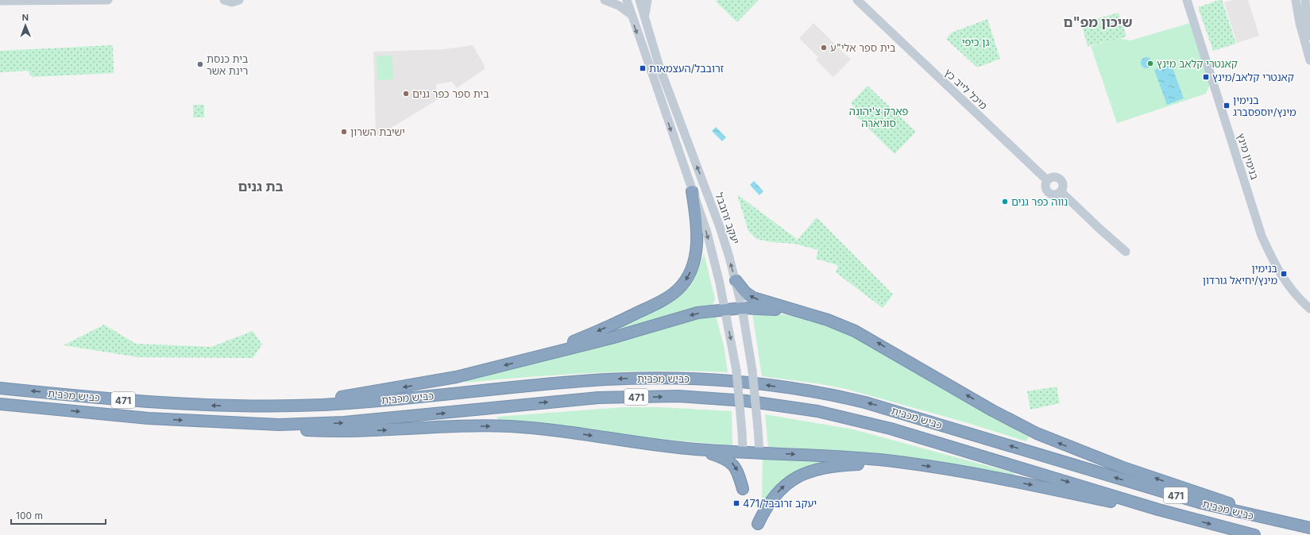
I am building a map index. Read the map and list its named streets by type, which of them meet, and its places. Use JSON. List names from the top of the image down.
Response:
{
  "streets": {
    "highway": ["כביש מכבית", "471"],
    "main road": ["מיכל לייב כץ", "בנימין מינץ", "יעקב זרובבל"]
  },
  "districts": ["שיכון מפ\"ם", "בת גנים"],
  "parks": ["גן כיפי", "פארק צ'יהונה סוגיארה"],
  "places": {
    "other": [
      "בית ספר אלי\"ע",
      "קאנטרי קלאב מינץ",
      "בית כנסת רינת אשר",
      "בית ספר כפר גנים",
      "ישיבת השרון",
      "נווה כפר גנים"
    ],
    "transit": [
      "זרובבל/העצמאות",
      "קאנטרי קלאב/מינץ",
      "בנימין מינץ/יוספסברג",
      "בנימין מינץ/יחיאל גורדון",
      "יעקב זרובבל/471"
    ]
  },
  "scale_bar": "100 m",
  "north": "top"
}
